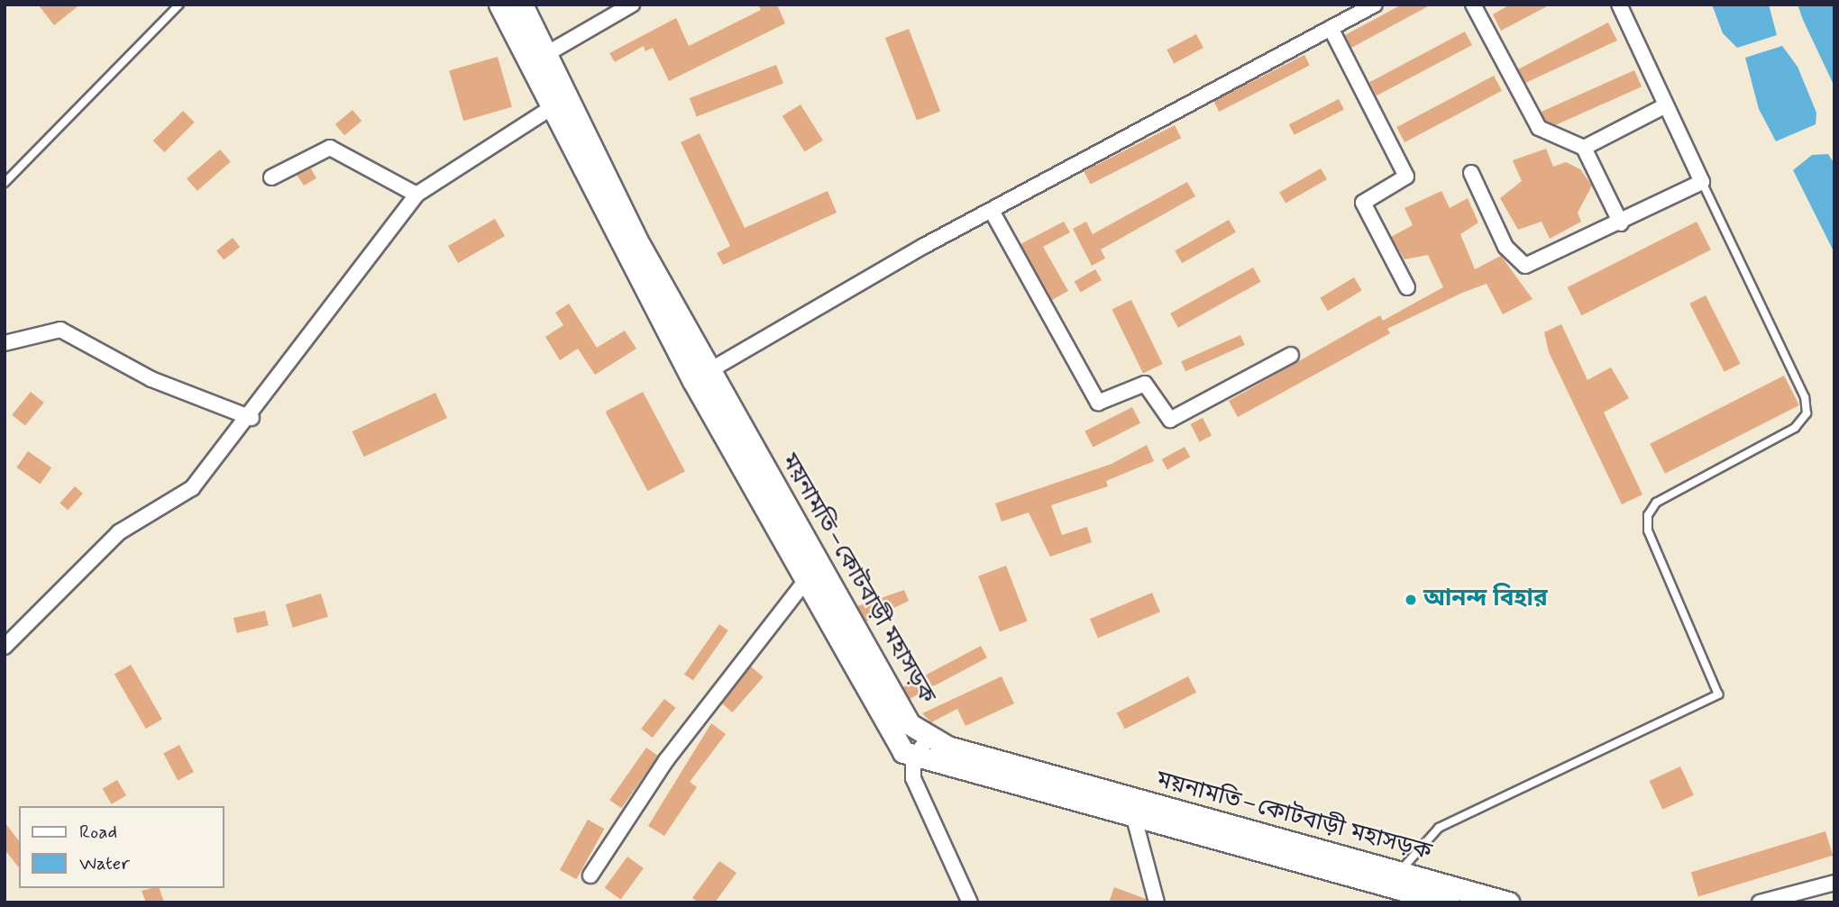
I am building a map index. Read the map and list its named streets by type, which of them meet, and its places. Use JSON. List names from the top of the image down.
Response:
{
  "streets": {
    "main road": ["ময়নামতি–কোটবাড়ী মহাসড়ক"]
  },
  "places": ["আনন্দ বিহার"],
  "legend": ["Road", "Water"]
}
